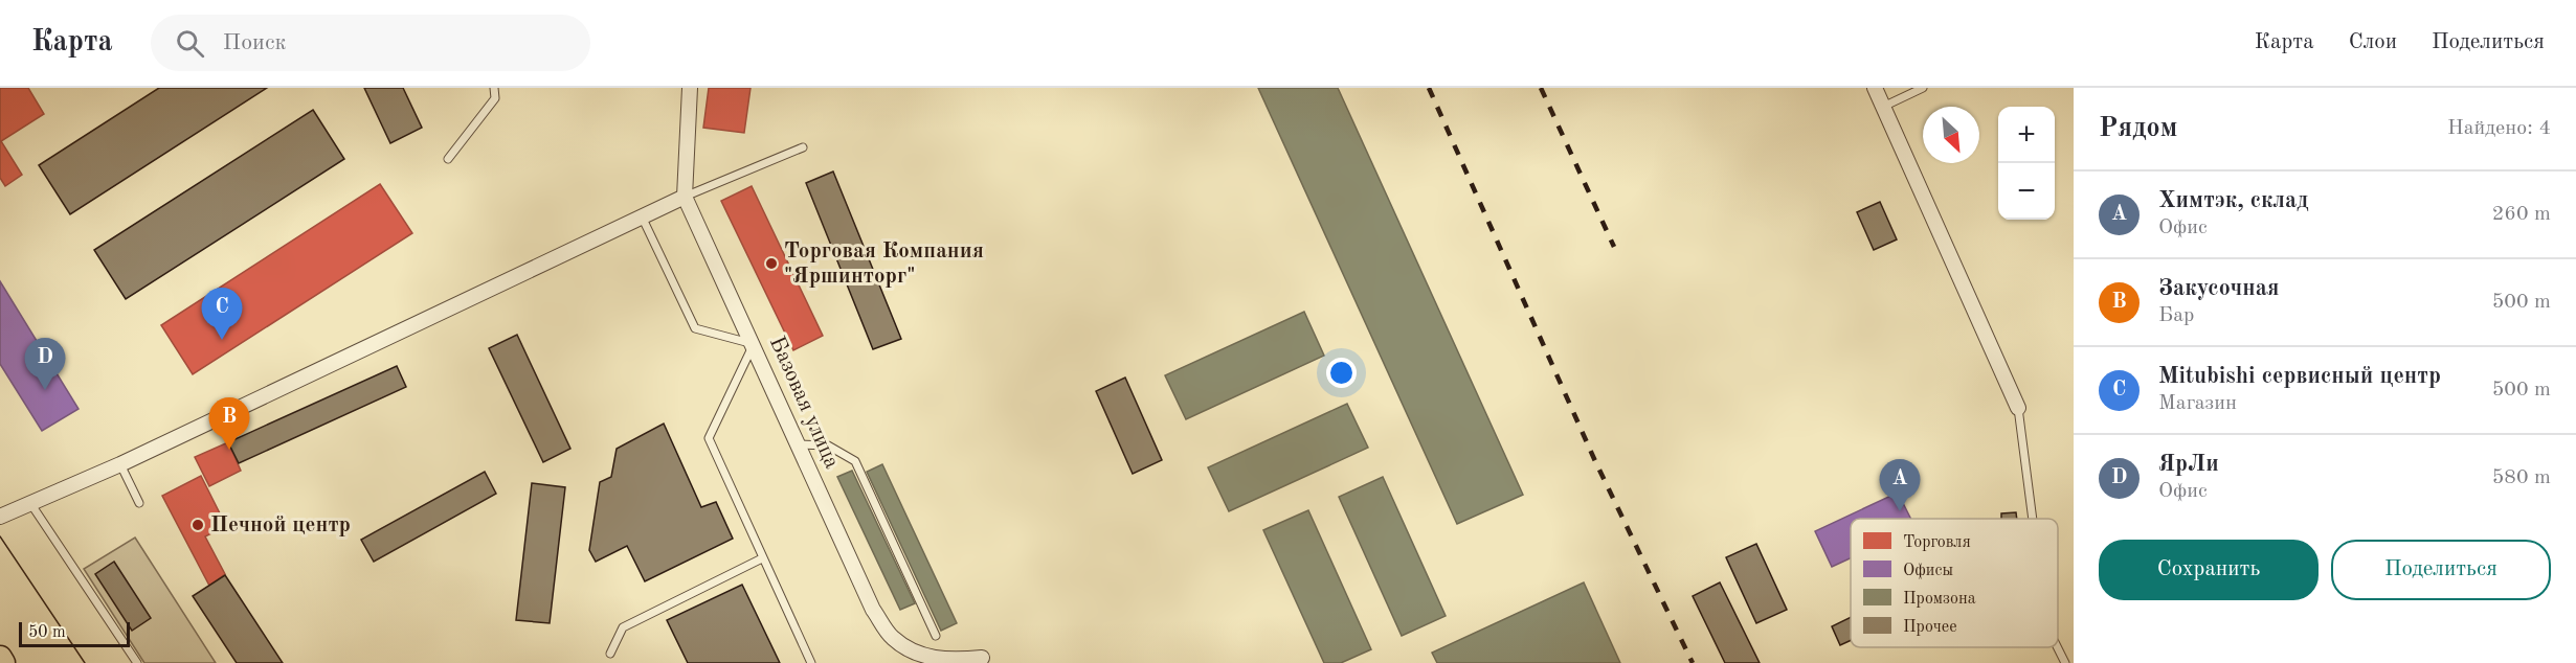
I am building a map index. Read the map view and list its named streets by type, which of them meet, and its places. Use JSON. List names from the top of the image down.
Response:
{
  "streets": {
    "street": ["Базовая улица"]
  },
  "places": ["Торговая Компания \"Яршинторг\"", "Печной центр"],
  "legend": [
    "Торговля",
    "Офисы",
    "Промзона",
    "Прочее"
  ],
  "scale_bar": "50 m",
  "north": "bottom right",
  "page": {
    "header": "Карта",
    "search": "Поиск",
    "nav": ["Карта", "Слои", "Поделиться"],
    "heading": ["Рядом", "Найдено: 4"],
    "map_buttons": ["+", "−"],
    "list": [
      {
        "mark": "A",
        "name": "Химтэк, склад",
        "note": "Офис",
        "value": "260 m"
      },
      {
        "mark": "B",
        "name": "Закусочная",
        "note": "Бар",
        "value": "500 m"
      },
      {
        "mark": "C",
        "name": "Mitubishi сервисный центр",
        "note": "Магазин",
        "value": "500 m"
      },
      {
        "mark": "D",
        "name": "ЯрЛи",
        "note": "Офис",
        "value": "580 m"
      }
    ],
    "pins": [
      "C",
      "D",
      "B",
      "A"
    ],
    "buttons": ["Сохранить", "Поделиться"],
    "scale": "50 m"
  }
}
